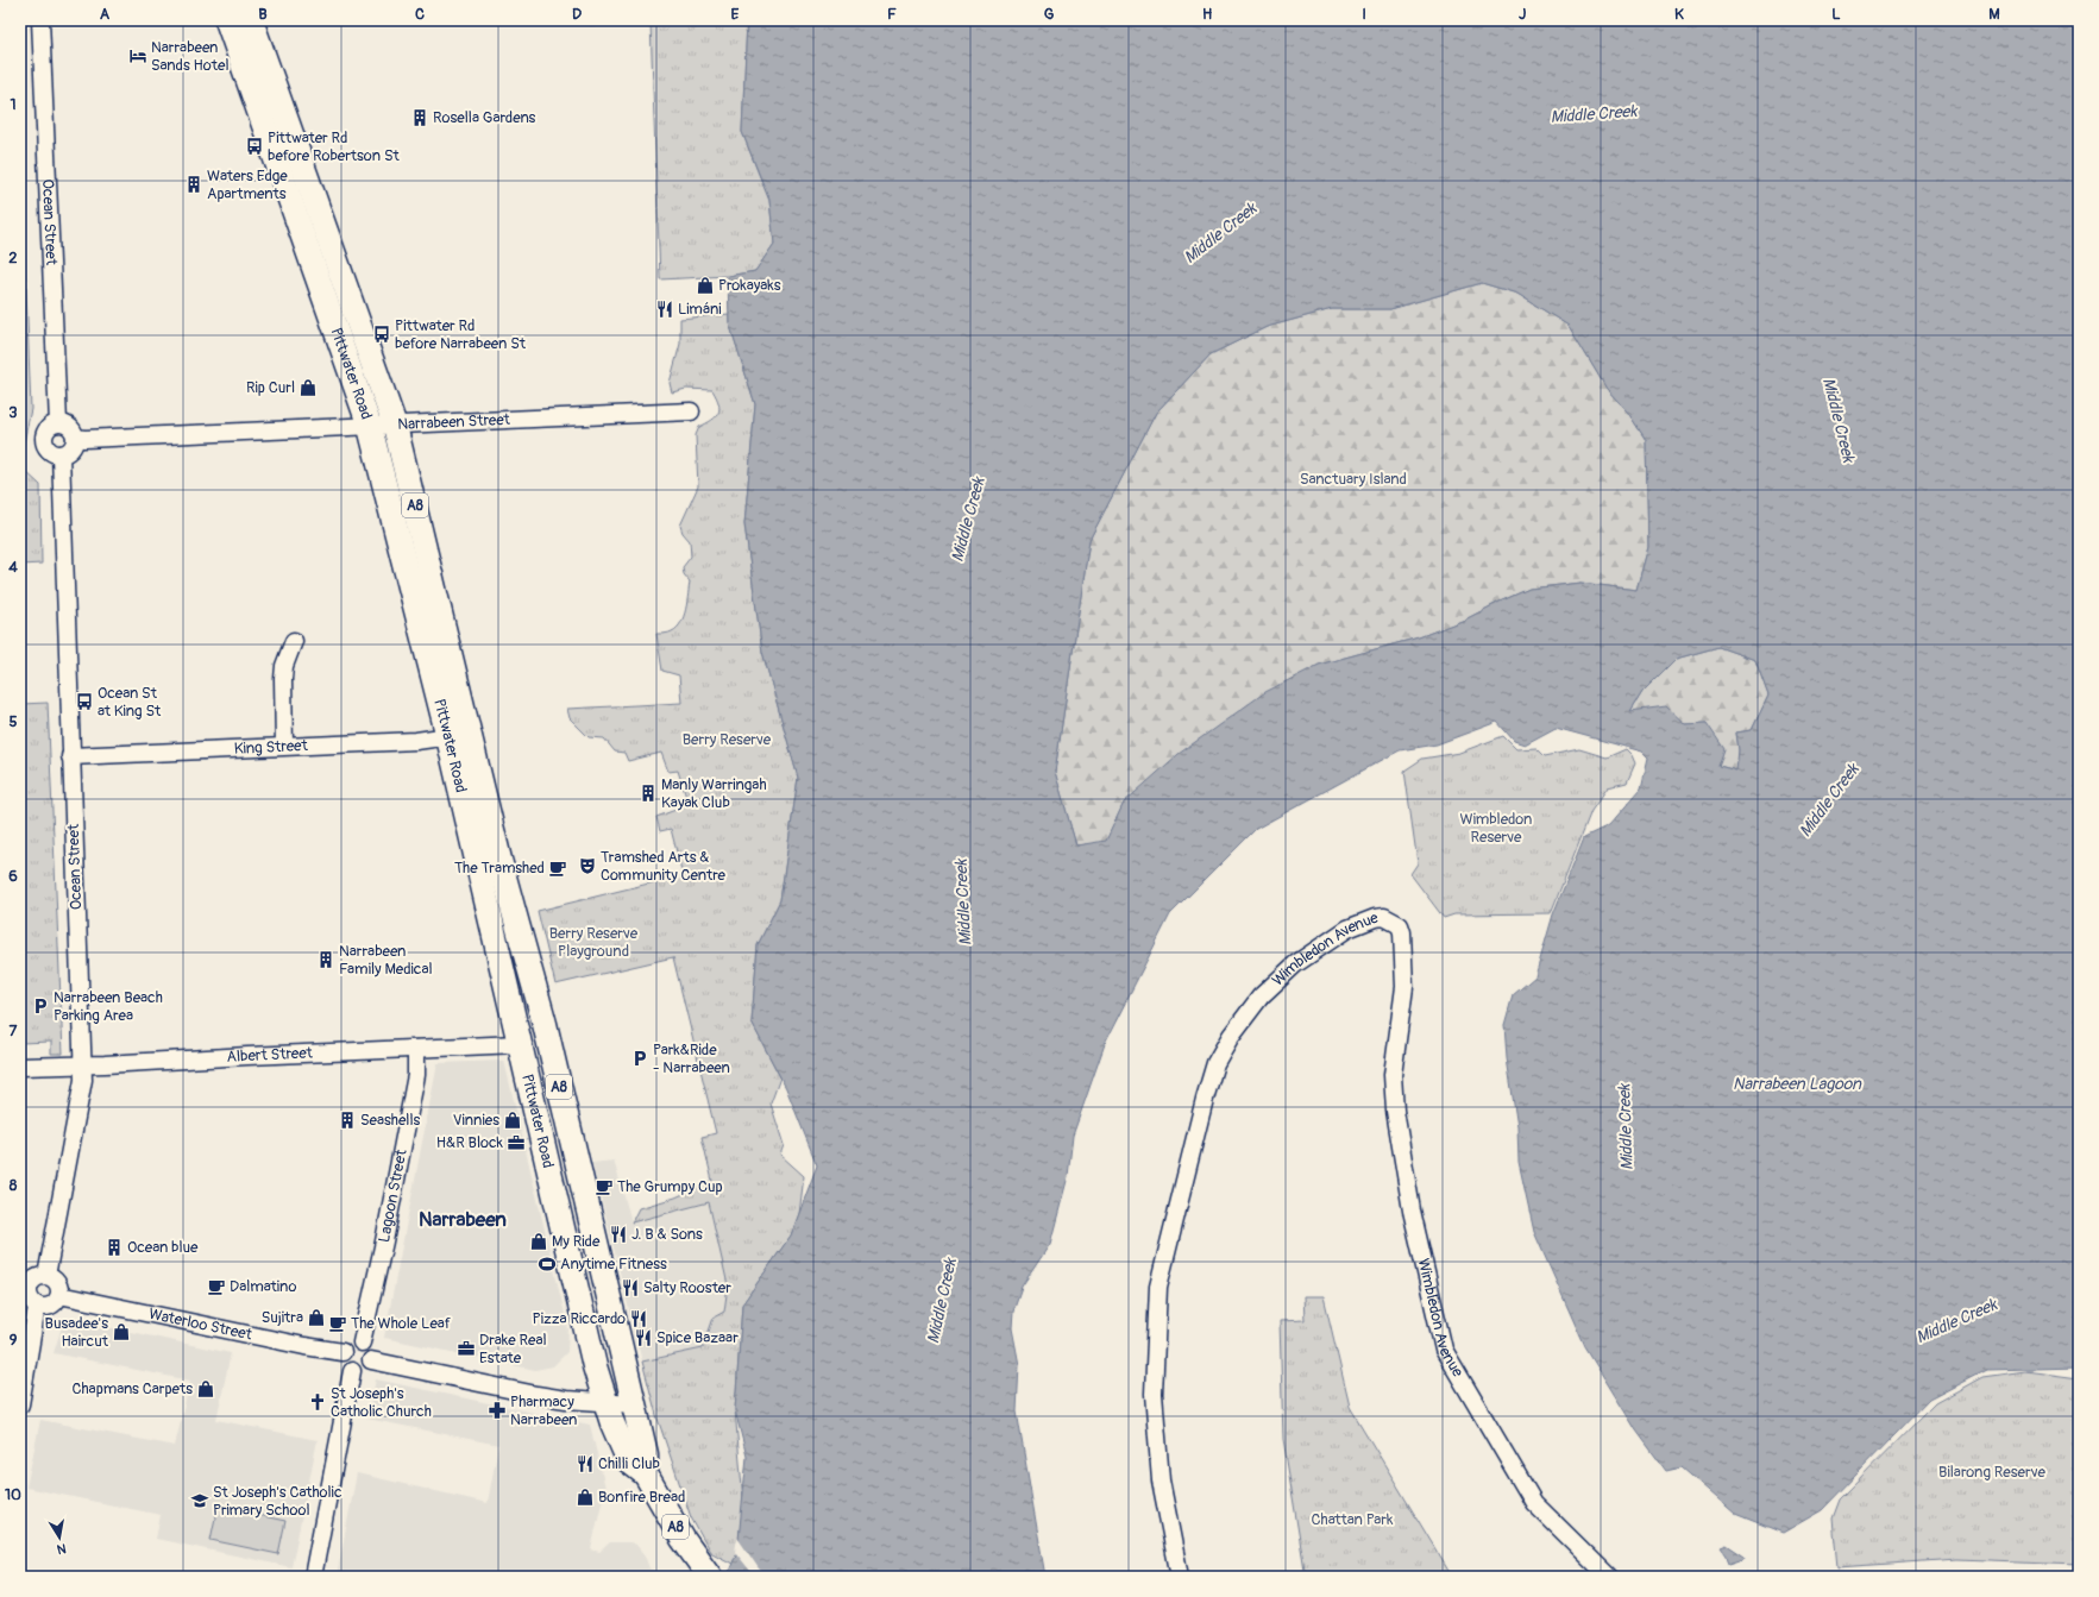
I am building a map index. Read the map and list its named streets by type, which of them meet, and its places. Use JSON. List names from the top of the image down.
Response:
{
  "streets": {
    "highway": ["Pittwater Road", "A8"],
    "street": [
      "Ocean Street",
      "Narrabeen Street",
      "King Street",
      "Wimbledon Avenue",
      "Albert Street",
      "Lagoon Street",
      "Waterloo Street"
    ]
  },
  "crossings": [
    ["Ocean Street", "Narrabeen Street"],
    ["Ocean Street", "King Street"],
    ["Ocean Street", "Albert Street"],
    ["Ocean Street", "Waterloo Street"],
    ["Pittwater Road", "Narrabeen Street"],
    ["Pittwater Road", "King Street"],
    ["Pittwater Road", "Albert Street"],
    ["Albert Street", "Lagoon Street"],
    ["Lagoon Street", "Waterloo Street"]
  ],
  "districts": ["Narrabeen"],
  "water": ["Middle Creek", "Narrabeen Lagoon"],
  "parks": [
    "Sanctuary Island",
    "Berry Reserve",
    "Wimbledon Reserve",
    "Berry Reserve Playground",
    "Bilarong Reserve",
    "Chattan Park"
  ],
  "places": {
    "hotel": ["Narrabeen Sands Hotel"],
    "building": [
      "Rosella Gardens",
      "Waters Edge Apartments",
      "Manly Warringah Kayak Club",
      "Narrabeen Family Medical",
      "Seashells",
      "Ocean blue"
    ],
    "bus stop": ["Pittwater Rd before Robertson St", "Pittwater Rd before Narrabeen St", "Ocean St at King St"],
    "shop": [
      "Prokayaks",
      "Rip Curl",
      "Vinnies",
      "My Ride",
      "Sujitra",
      "Busadee's Haircut",
      "Chapmans Carpets",
      "Bonfire Bread"
    ],
    "restaurant": [
      "Limáni",
      "J. B & Sons",
      "Salty Rooster",
      "Pizza Riccardo",
      "Spice Bazaar",
      "Chilli Club"
    ],
    "theatre": ["Tramshed Arts & Community Centre"],
    "cafe": [
      "The Tramshed",
      "The Grumpy Cup",
      "Dalmatino",
      "The Whole Leaf"
    ],
    "parking": ["Narrabeen Beach Parking Area", "Park&Ride - Narrabeen"],
    "office": ["H&R Block", "Drake Real Estate"],
    "sports": ["Anytime Fitness"],
    "church": ["St Joseph's Catholic Church"],
    "pharmacy": ["Pharmacy Narrabeen"],
    "school or university": ["St Joseph's Catholic Primary School"]
  },
  "north": "bottom",
  "grid": {
    "columns": [
      "A",
      "B",
      "C",
      "D",
      "E",
      "F",
      "G",
      "H",
      "I",
      "J",
      "K",
      "L",
      "M"
    ],
    "rows": [
      "1",
      "2",
      "3",
      "4",
      "5",
      "6",
      "7",
      "8",
      "9",
      "10"
    ]
  }
}
